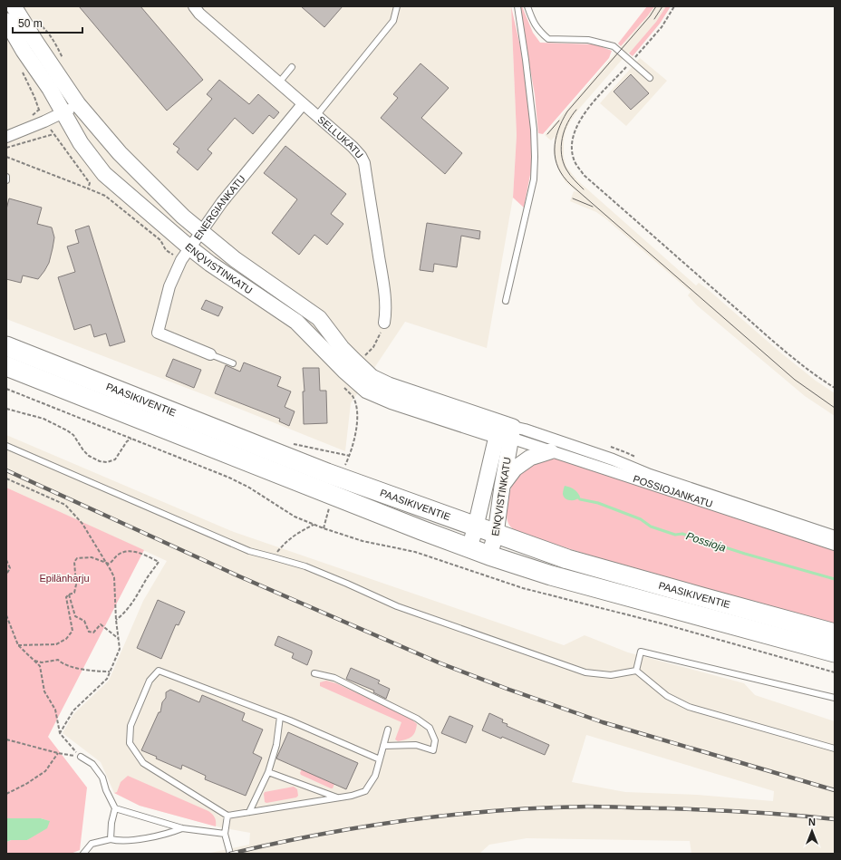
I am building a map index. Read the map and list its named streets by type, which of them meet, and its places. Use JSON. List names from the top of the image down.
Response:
{
  "streets": {
    "highway": ["PAASIKIVENTIE"],
    "main road": ["ENQVISTINKATU"],
    "street": ["SELLUKATU", "ENERGIANKATU", "POSSIOJANKATU"]
  },
  "crossings": [
    ["SELLUKATU", "ENERGIANKATU"],
    ["ENERGIANKATU", "ENQVISTINKATU"],
    ["ENQVISTINKATU", "PAASIKIVENTIE"],
    ["ENQVISTINKATU", "POSSIOJANKATU"]
  ],
  "water": ["Possioja"],
  "parks": ["Epilänharju"],
  "scale_bar": "50 m",
  "north": "top"
}
